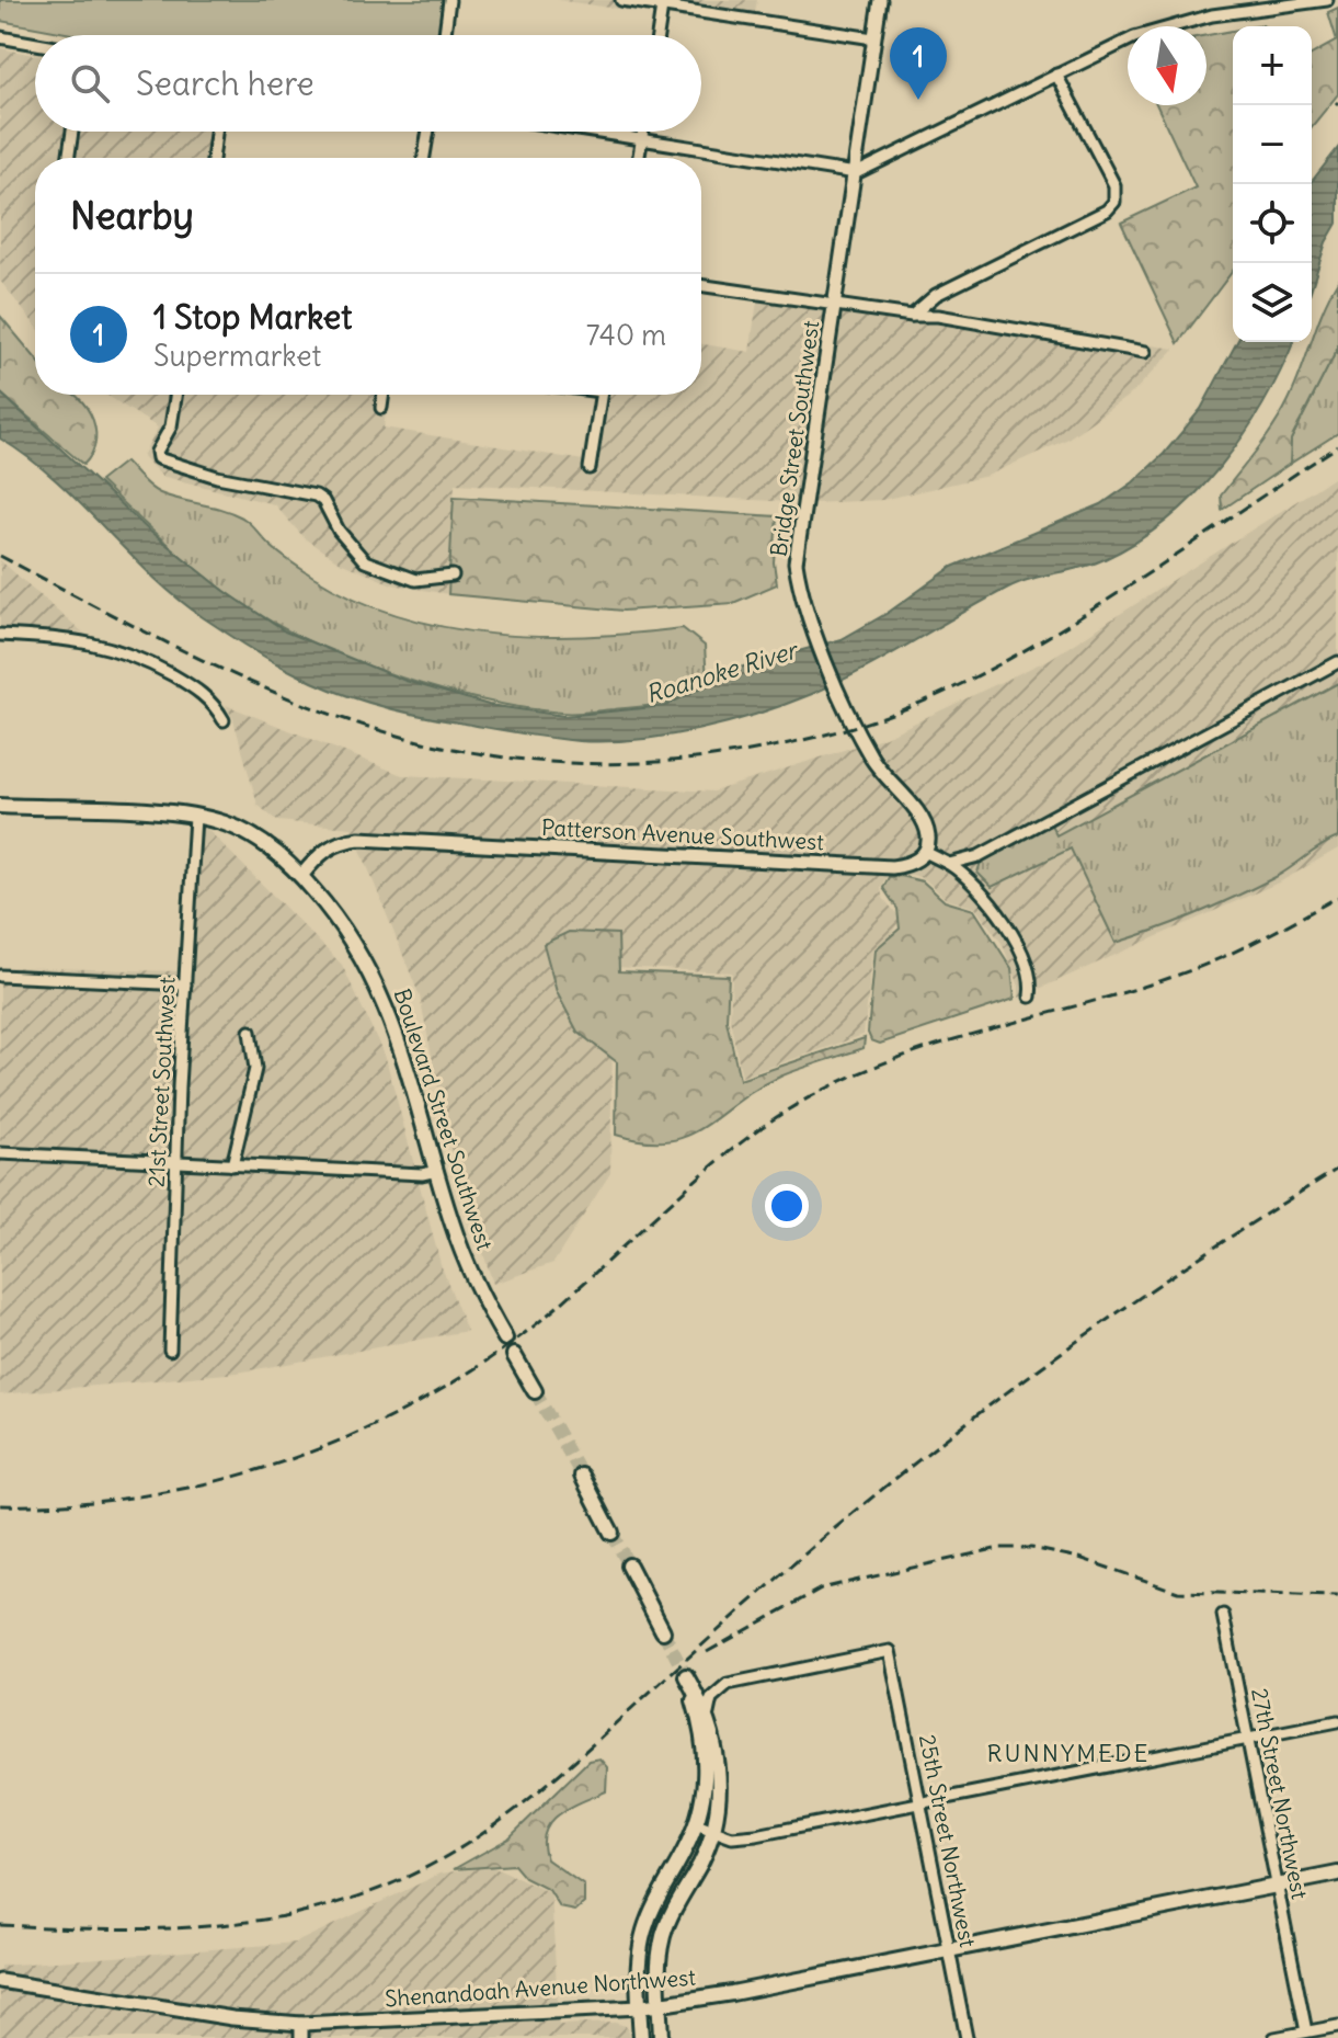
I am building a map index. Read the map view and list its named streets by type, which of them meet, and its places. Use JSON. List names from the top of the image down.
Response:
{
  "streets": {
    "main road": ["Boulevard Street Southwest", "Shenandoah Avenue Northwest"],
    "street": [
      "Bridge Street Southwest",
      "Patterson Avenue Southwest",
      "21st Street Southwest",
      "27th Street Northwest",
      "25th Street Northwest"
    ]
  },
  "crossings": [
    ["Bridge Street Southwest", "Patterson Avenue Southwest"],
    ["Patterson Avenue Southwest", "Boulevard Street Southwest"],
    ["27th Street Northwest", "Shenandoah Avenue Northwest"],
    ["25th Street Northwest", "Shenandoah Avenue Northwest"]
  ],
  "districts": ["RUNNYMEDE"],
  "water": ["Roanoke River"],
  "north": "bottom",
  "page": {
    "map_buttons": ["+", "−"],
    "pins": "1",
    "search": "Search here",
    "heading": "Nearby",
    "list": [
      {
        "mark": "1",
        "name": "1 Stop Market",
        "note": "Supermarket",
        "value": "740 m"
      }
    ]
  }
}
